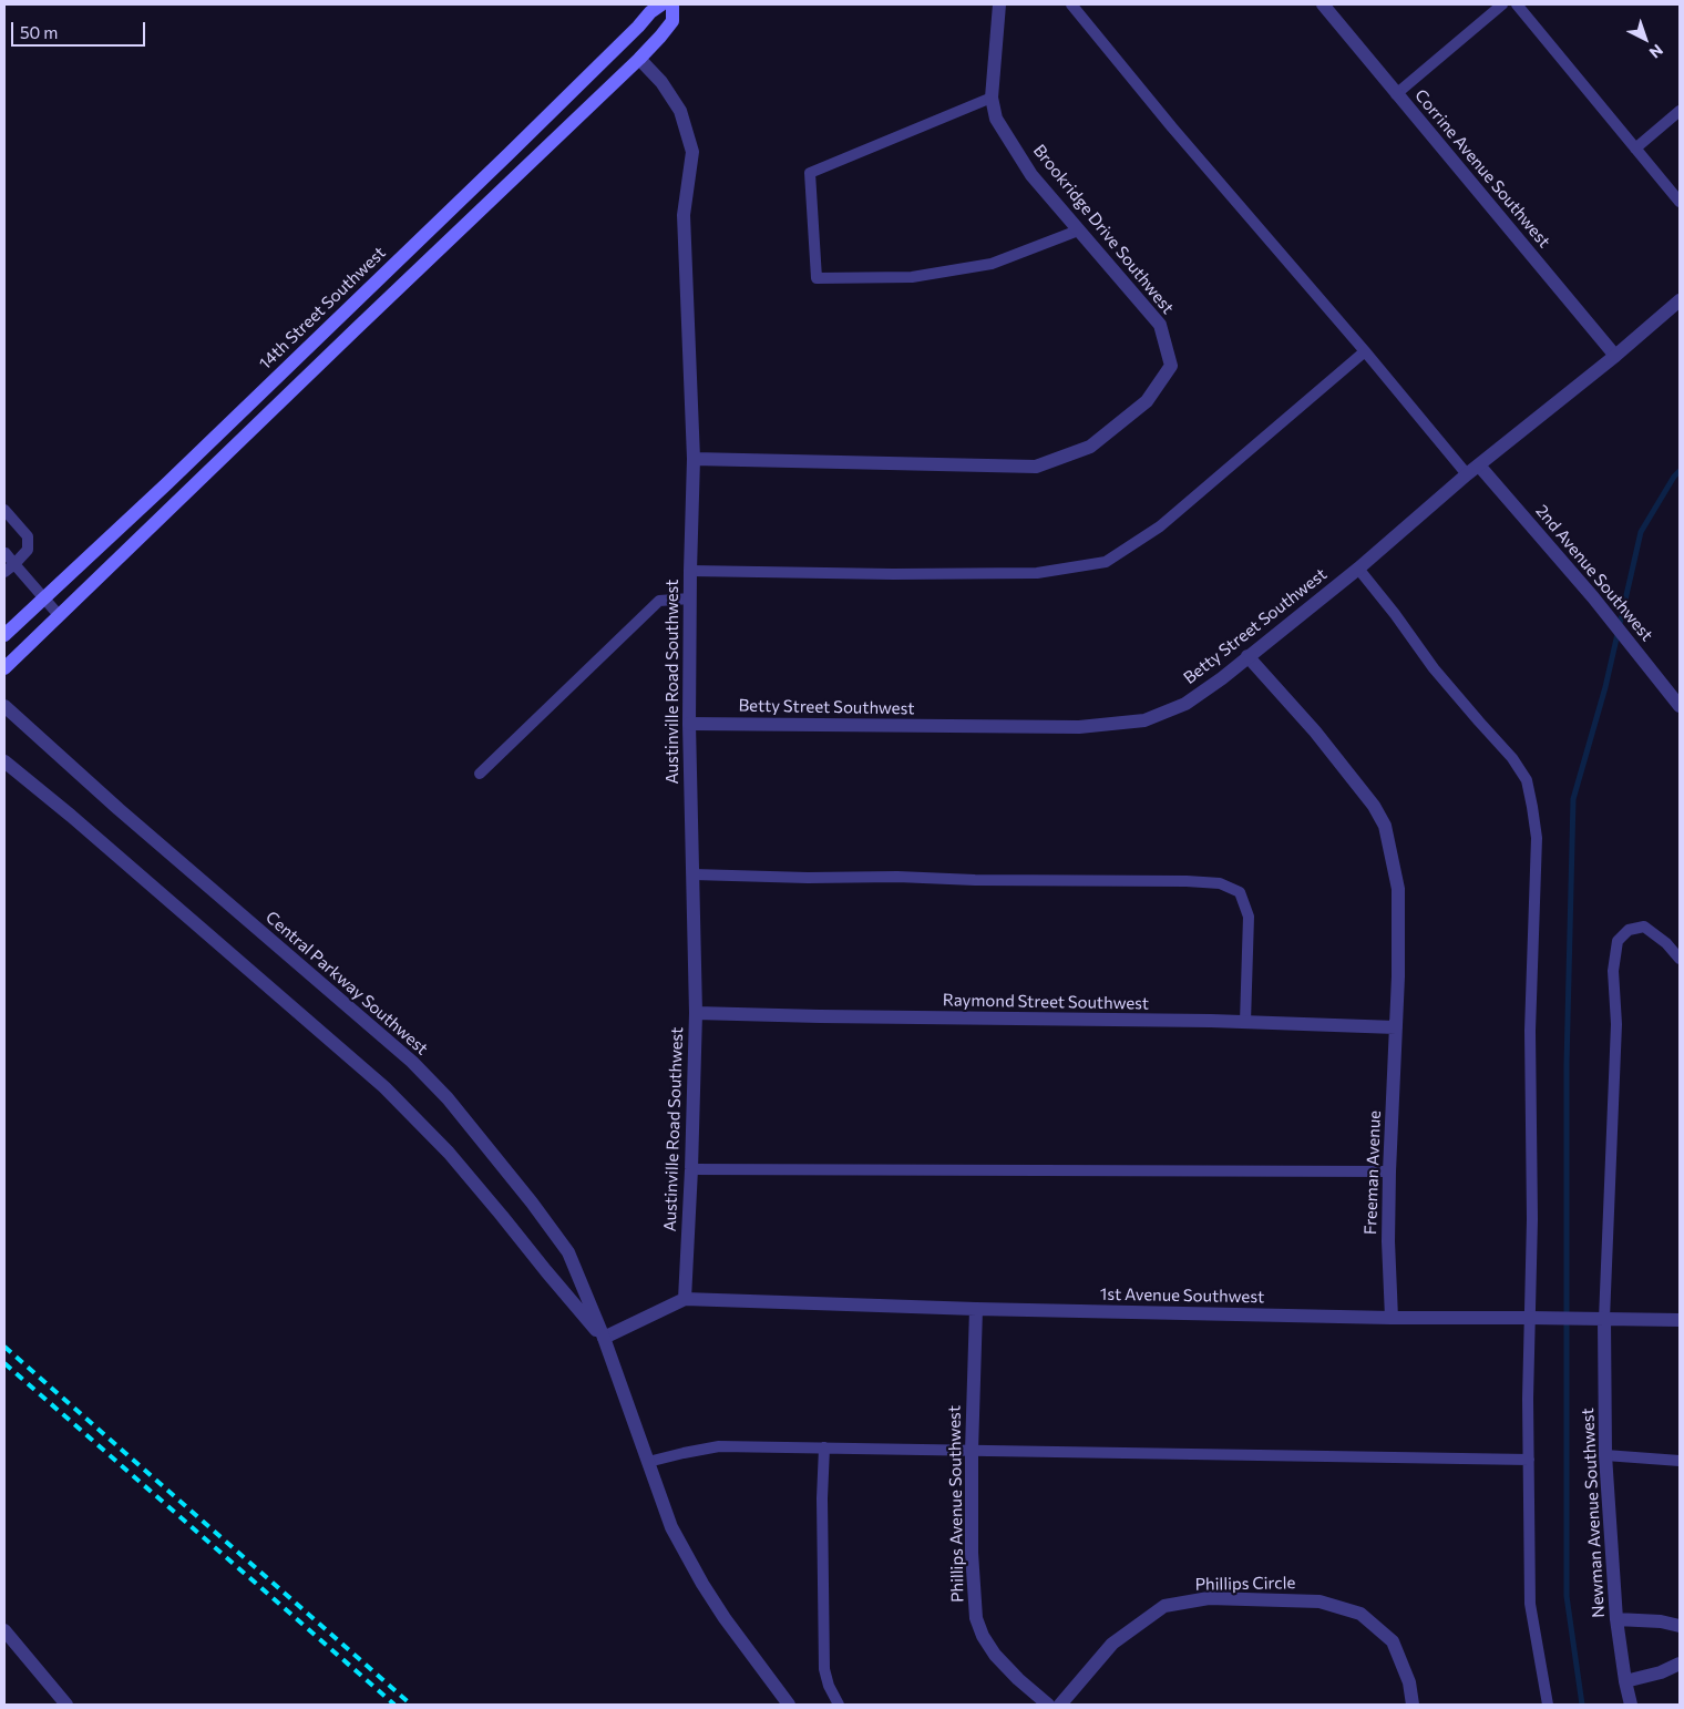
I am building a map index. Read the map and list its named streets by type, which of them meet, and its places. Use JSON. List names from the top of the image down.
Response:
{
  "streets": {
    "main road": ["14th Street Southwest"],
    "street": [
      "Corrine Avenue Southwest",
      "Brookridge Drive Southwest",
      "2nd Avenue Southwest",
      "Betty Street Southwest",
      "Austinville Road Southwest",
      "Central Parkway Southwest",
      "Raymond Street Southwest",
      "Freeman Avenue",
      "1st Avenue Southwest",
      "Phillips Avenue Southwest",
      "Newman Avenue Southwest",
      "Phillips Circle"
    ]
  },
  "crossings": [
    ["Corrine Avenue Southwest", "Betty Street Southwest"],
    ["Brookridge Drive Southwest", "Austinville Road Southwest"],
    ["2nd Avenue Southwest", "Betty Street Southwest"],
    ["Betty Street Southwest", "Austinville Road Southwest"],
    ["Betty Street Southwest", "Freeman Avenue"],
    ["Austinville Road Southwest", "Raymond Street Southwest"],
    ["Austinville Road Southwest", "1st Avenue Southwest"],
    ["Raymond Street Southwest", "Freeman Avenue"],
    ["Freeman Avenue", "1st Avenue Southwest"],
    ["1st Avenue Southwest", "Phillips Avenue Southwest"],
    ["1st Avenue Southwest", "Newman Avenue Southwest"]
  ],
  "scale_bar": "50 m",
  "north": "bottom right"
}
